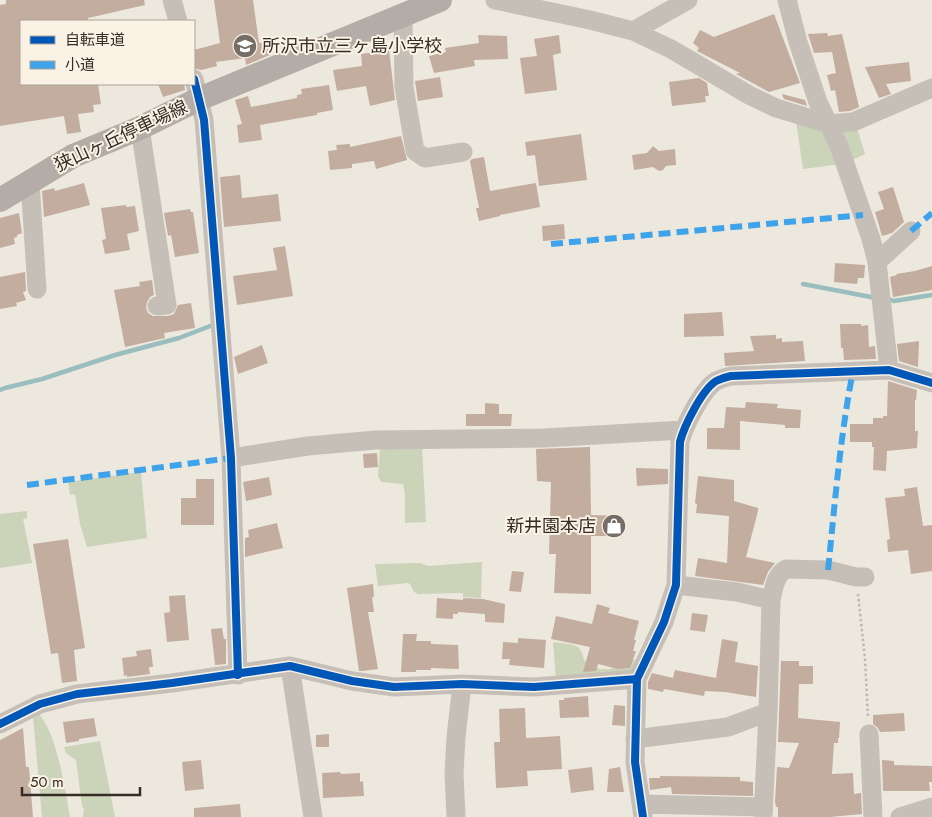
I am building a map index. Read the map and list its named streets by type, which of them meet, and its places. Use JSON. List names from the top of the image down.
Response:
{
  "streets": {
    "main road": ["狭山ヶ丘停車場線"]
  },
  "places": {
    "school or university": ["所沢市立三ヶ島小学校"],
    "shop": ["新井園本店"]
  },
  "legend": ["自転車道", "小道"],
  "scale_bar": "50 m"
}
